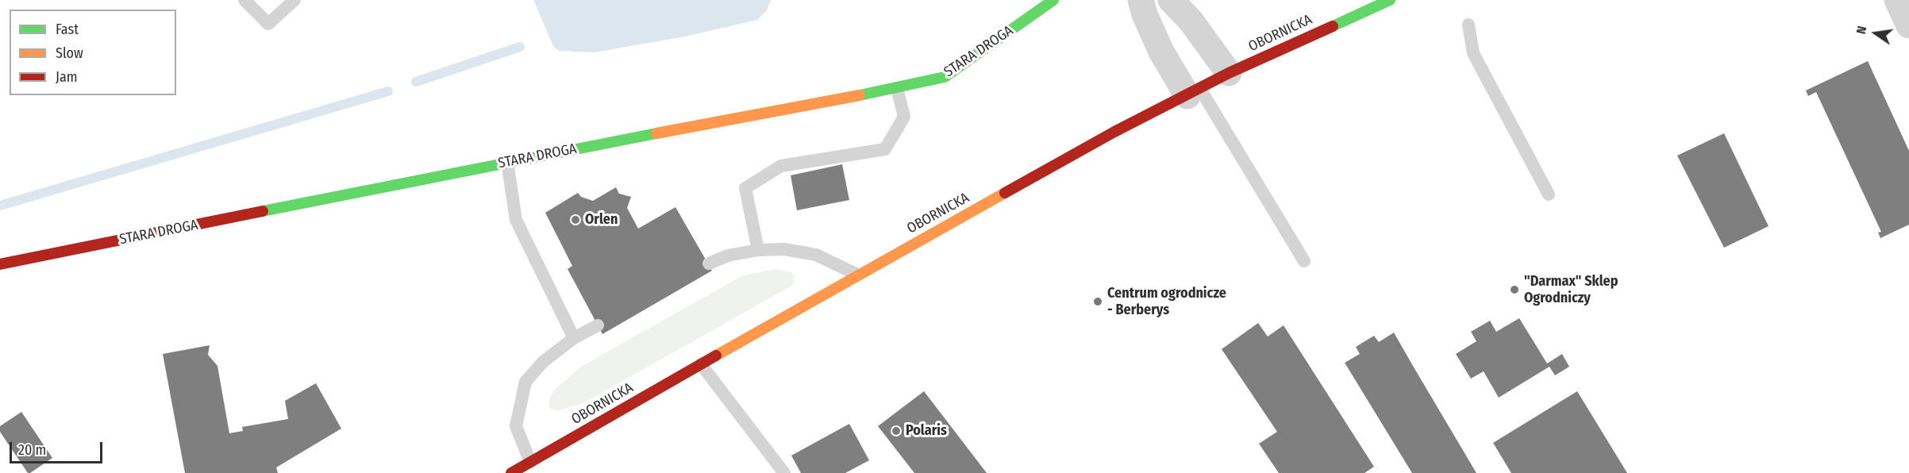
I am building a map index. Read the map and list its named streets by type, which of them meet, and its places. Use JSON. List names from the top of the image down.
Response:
{
  "streets": {
    "street": ["OBORNICKA", "STARA DROGA"]
  },
  "places": [
    "Orlen",
    "\"Darmax\" Sklep Ogrodniczy",
    "Centrum ogrodnicze - Berberys",
    "Polaris"
  ],
  "legend": ["Fast", "Slow", "Jam"],
  "scale_bar": "20 m",
  "north": "left"
}
